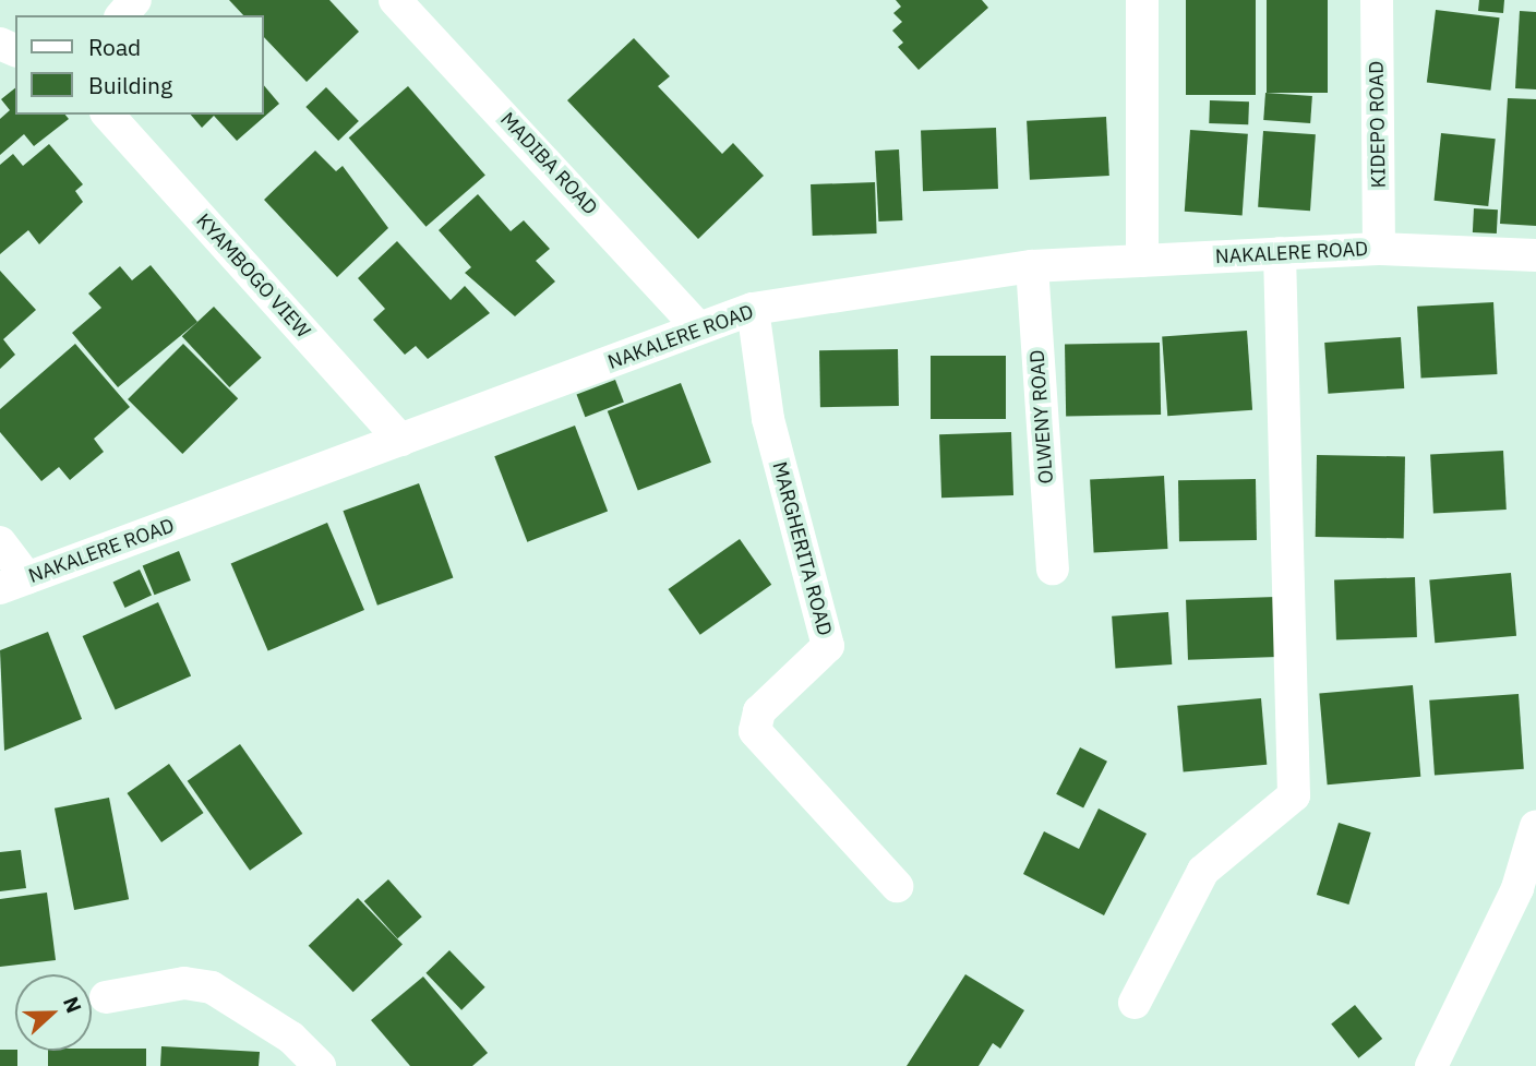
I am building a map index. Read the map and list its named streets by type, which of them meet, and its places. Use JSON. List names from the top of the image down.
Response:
{
  "streets": {
    "street": [
      "KIDEPO ROAD",
      "MADIBA ROAD",
      "NAKALERE ROAD",
      "KYAMBOGO VIEW",
      "OLWENY ROAD",
      "MARGHERITA ROAD"
    ]
  },
  "crossings": [
    ["KIDEPO ROAD", "NAKALERE ROAD"],
    ["MADIBA ROAD", "NAKALERE ROAD"],
    ["NAKALERE ROAD", "KYAMBOGO VIEW"],
    ["NAKALERE ROAD", "OLWENY ROAD"],
    ["NAKALERE ROAD", "MARGHERITA ROAD"]
  ],
  "legend": ["Road", "Building"],
  "north": "right"
}
